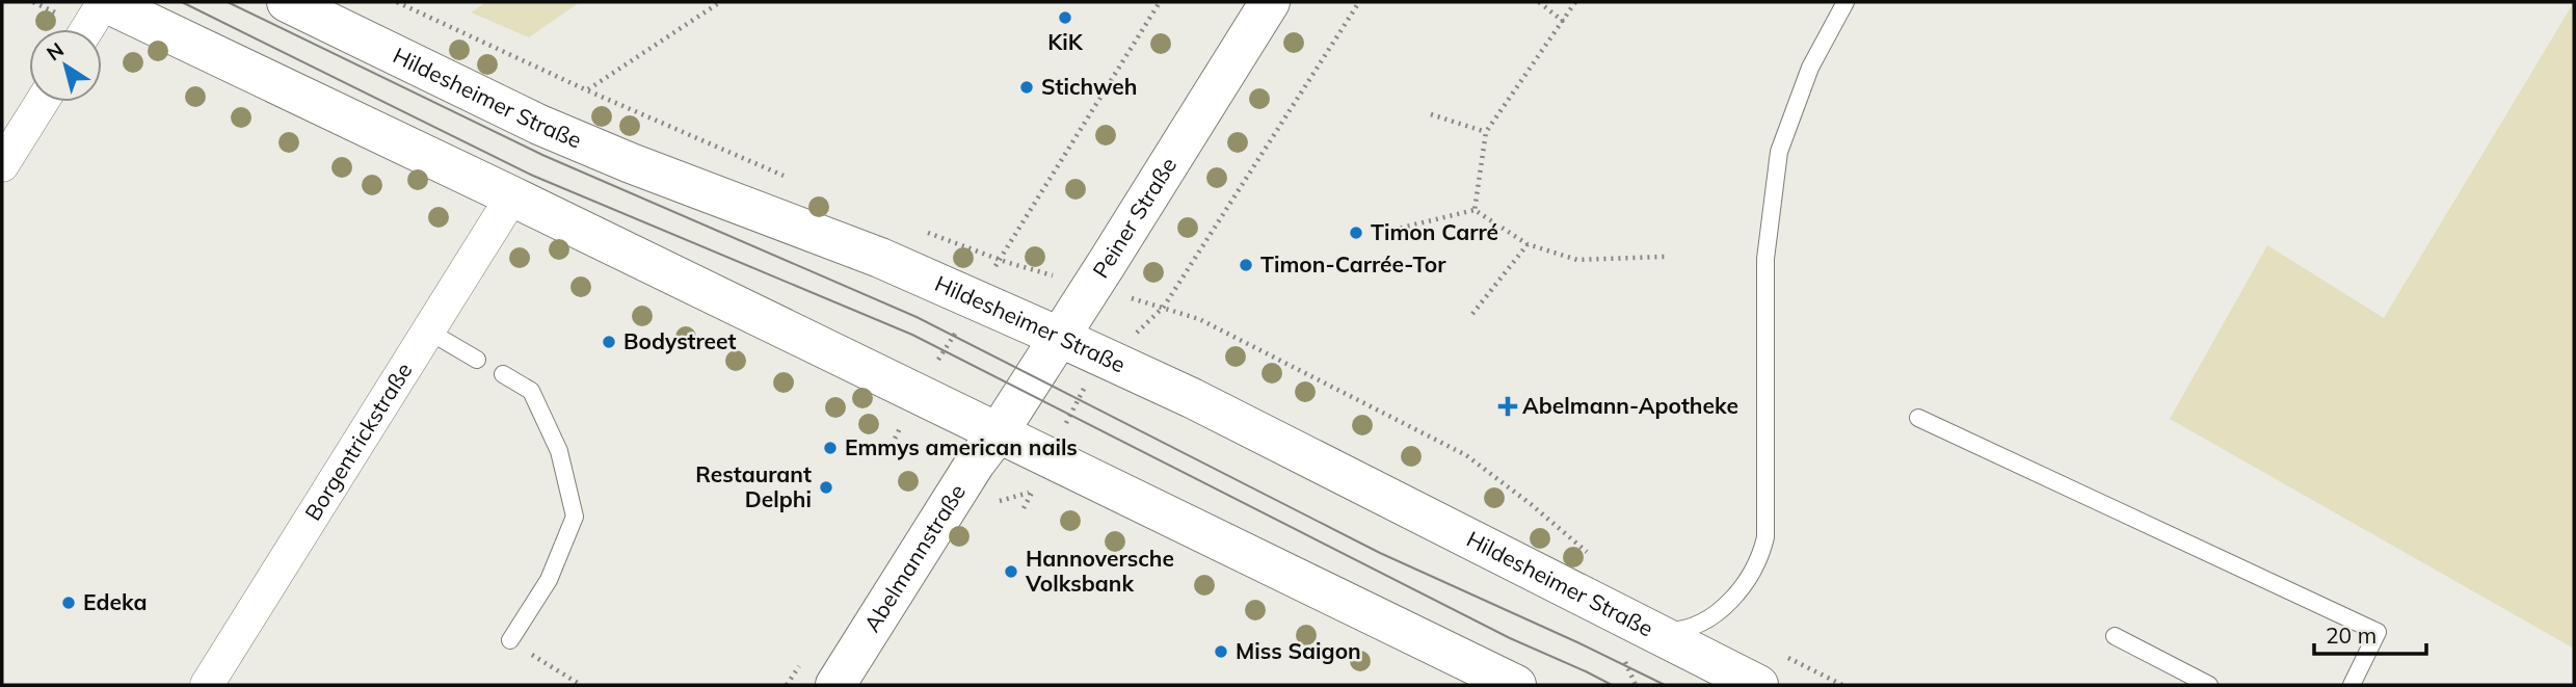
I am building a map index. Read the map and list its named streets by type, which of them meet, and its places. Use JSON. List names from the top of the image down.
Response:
{
  "streets": {
    "main road": ["Hildesheimer Straße", "Peiner Straße", "Abelmannstraße"],
    "street": ["Borgentrickstraße"]
  },
  "crossings": [
    ["Hildesheimer Straße", "Peiner Straße"],
    ["Peiner Straße", "Abelmannstraße"]
  ],
  "places": {
    "other": [
      "KiK",
      "Stichweh",
      "Timon Carré",
      "Timon-Carrée-Tor",
      "Bodystreet",
      "Emmys american nails",
      "Restaurant Delphi",
      "Hannoversche Volksbank",
      "Edeka",
      "Miss Saigon"
    ],
    "health": ["Abelmann-Apotheke"]
  },
  "scale_bar": "20 m",
  "north": "top left"
}
